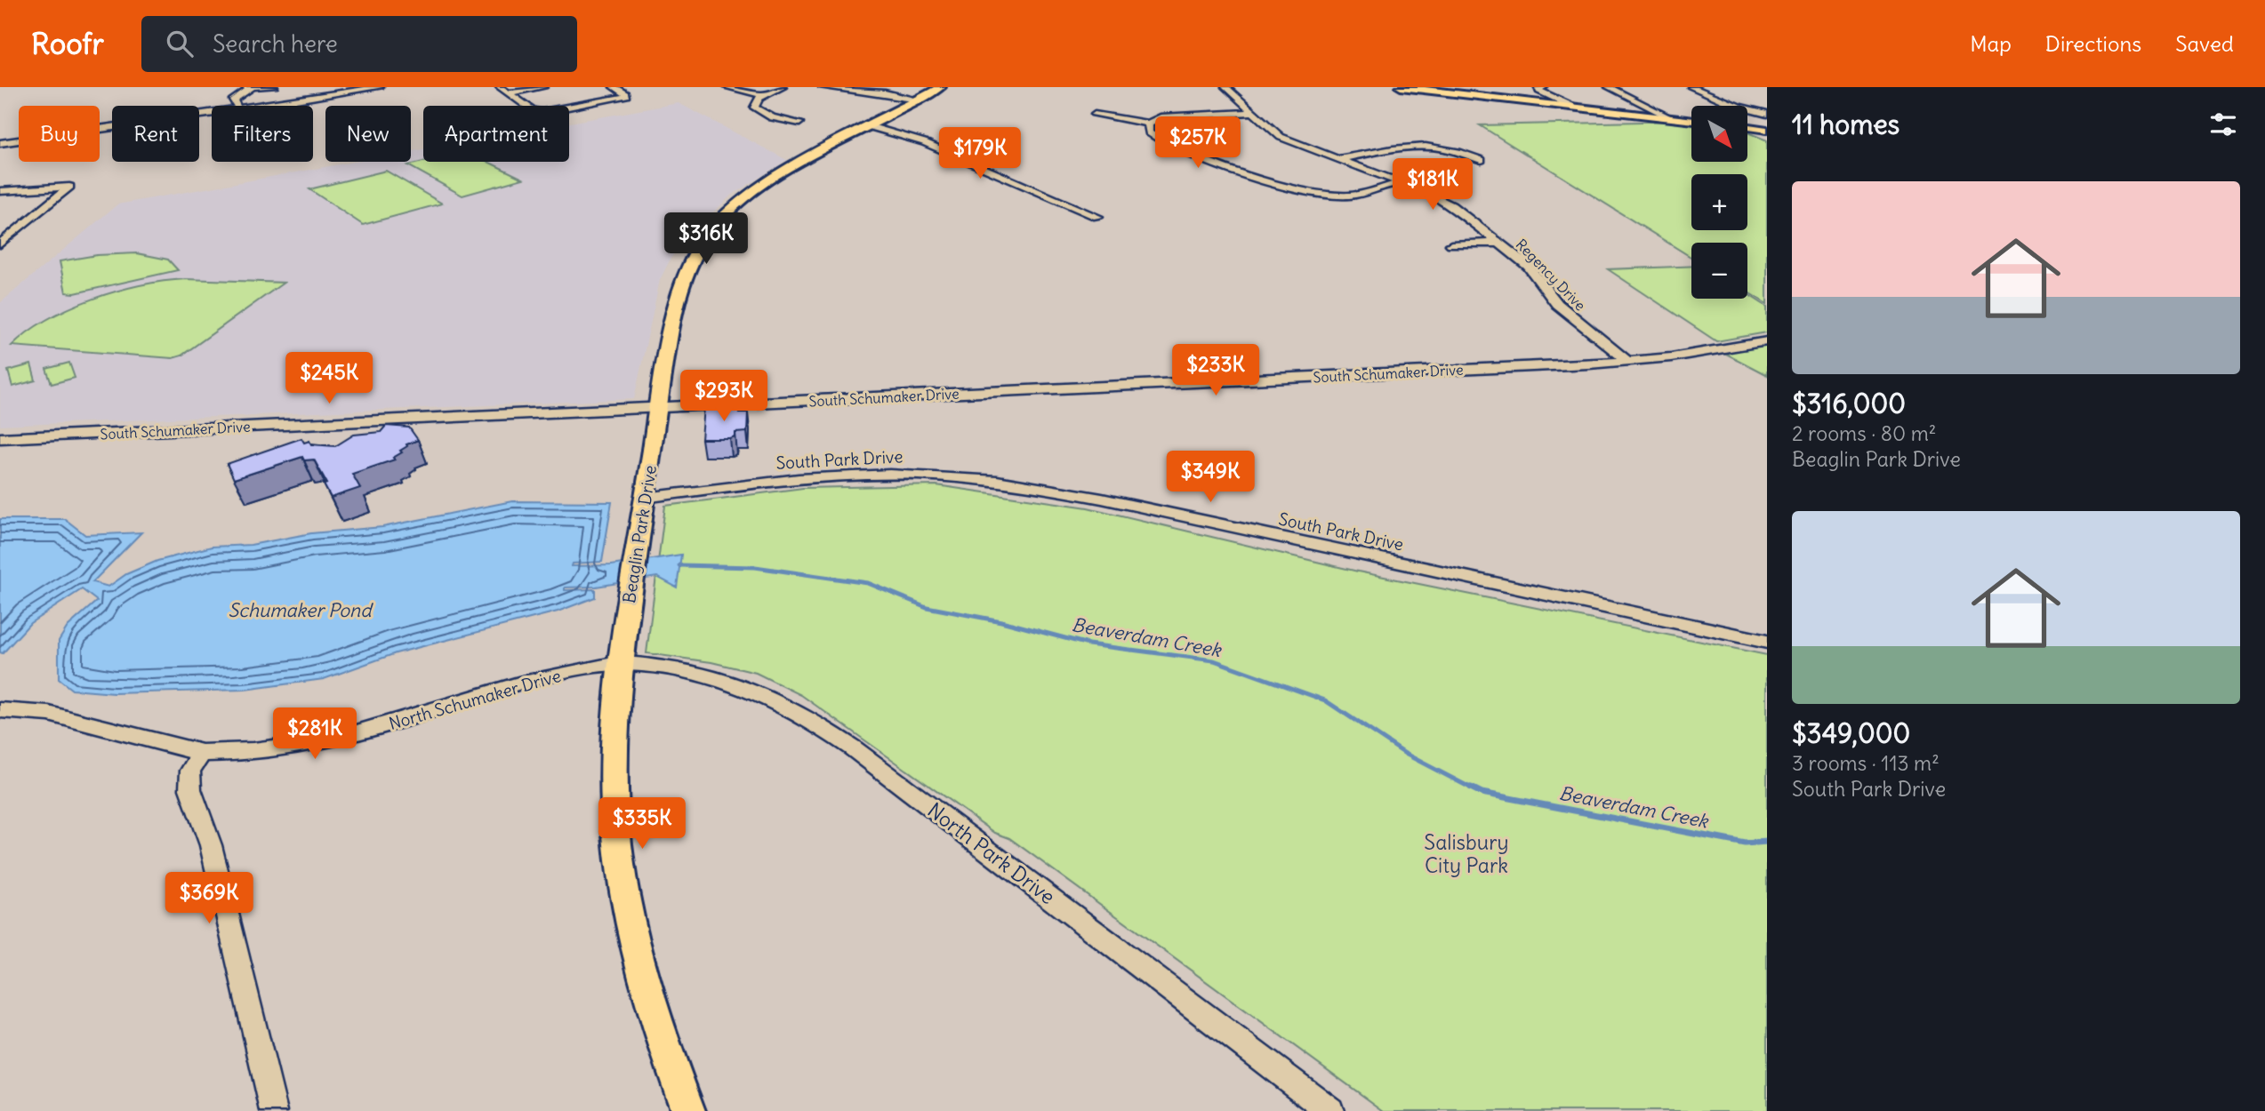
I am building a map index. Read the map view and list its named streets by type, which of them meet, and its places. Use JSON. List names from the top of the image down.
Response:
{
  "streets": {
    "main road": ["Beaglin Park Drive"],
    "street": [
      "Regency Drive",
      "South Schumaker Drive",
      "South Park Drive",
      "North Schumaker Drive",
      "North Park Drive"
    ]
  },
  "crossings": [
    ["Regency Drive", "South Schumaker Drive"],
    ["South Schumaker Drive", "Beaglin Park Drive"],
    ["South Park Drive", "Beaglin Park Drive"],
    ["Beaglin Park Drive", "North Schumaker Drive"],
    ["Beaglin Park Drive", "North Park Drive"],
    ["North Schumaker Drive", "North Park Drive"]
  ],
  "water": ["Schumaker Pond", "Beaverdam Creek"],
  "parks": ["Salisbury City Park"],
  "north": "bottom right",
  "page": {
    "header": "Roofr",
    "search": "Search here",
    "nav": ["Map", "Directions", "Saved"],
    "heading": "11 homes",
    "map_buttons": ["+", "−"],
    "chip": [
      "Buy",
      "Rent",
      "Filters",
      "New",
      "Apartment"
    ],
    "price": [
      "$257K",
      "$179K",
      "$181K",
      "$316K",
      "$233K",
      "$245K",
      "$293K",
      "$349K",
      "$281K",
      "$335K",
      "$369K"
    ],
    "list": [
      {
        "name": "$316,000",
        "note": "2 rooms · 80 m² · Beaglin Park Drive"
      },
      {
        "name": "$349,000",
        "note": "3 rooms · 113 m² · South Park Drive"
      }
    ]
  }
}
